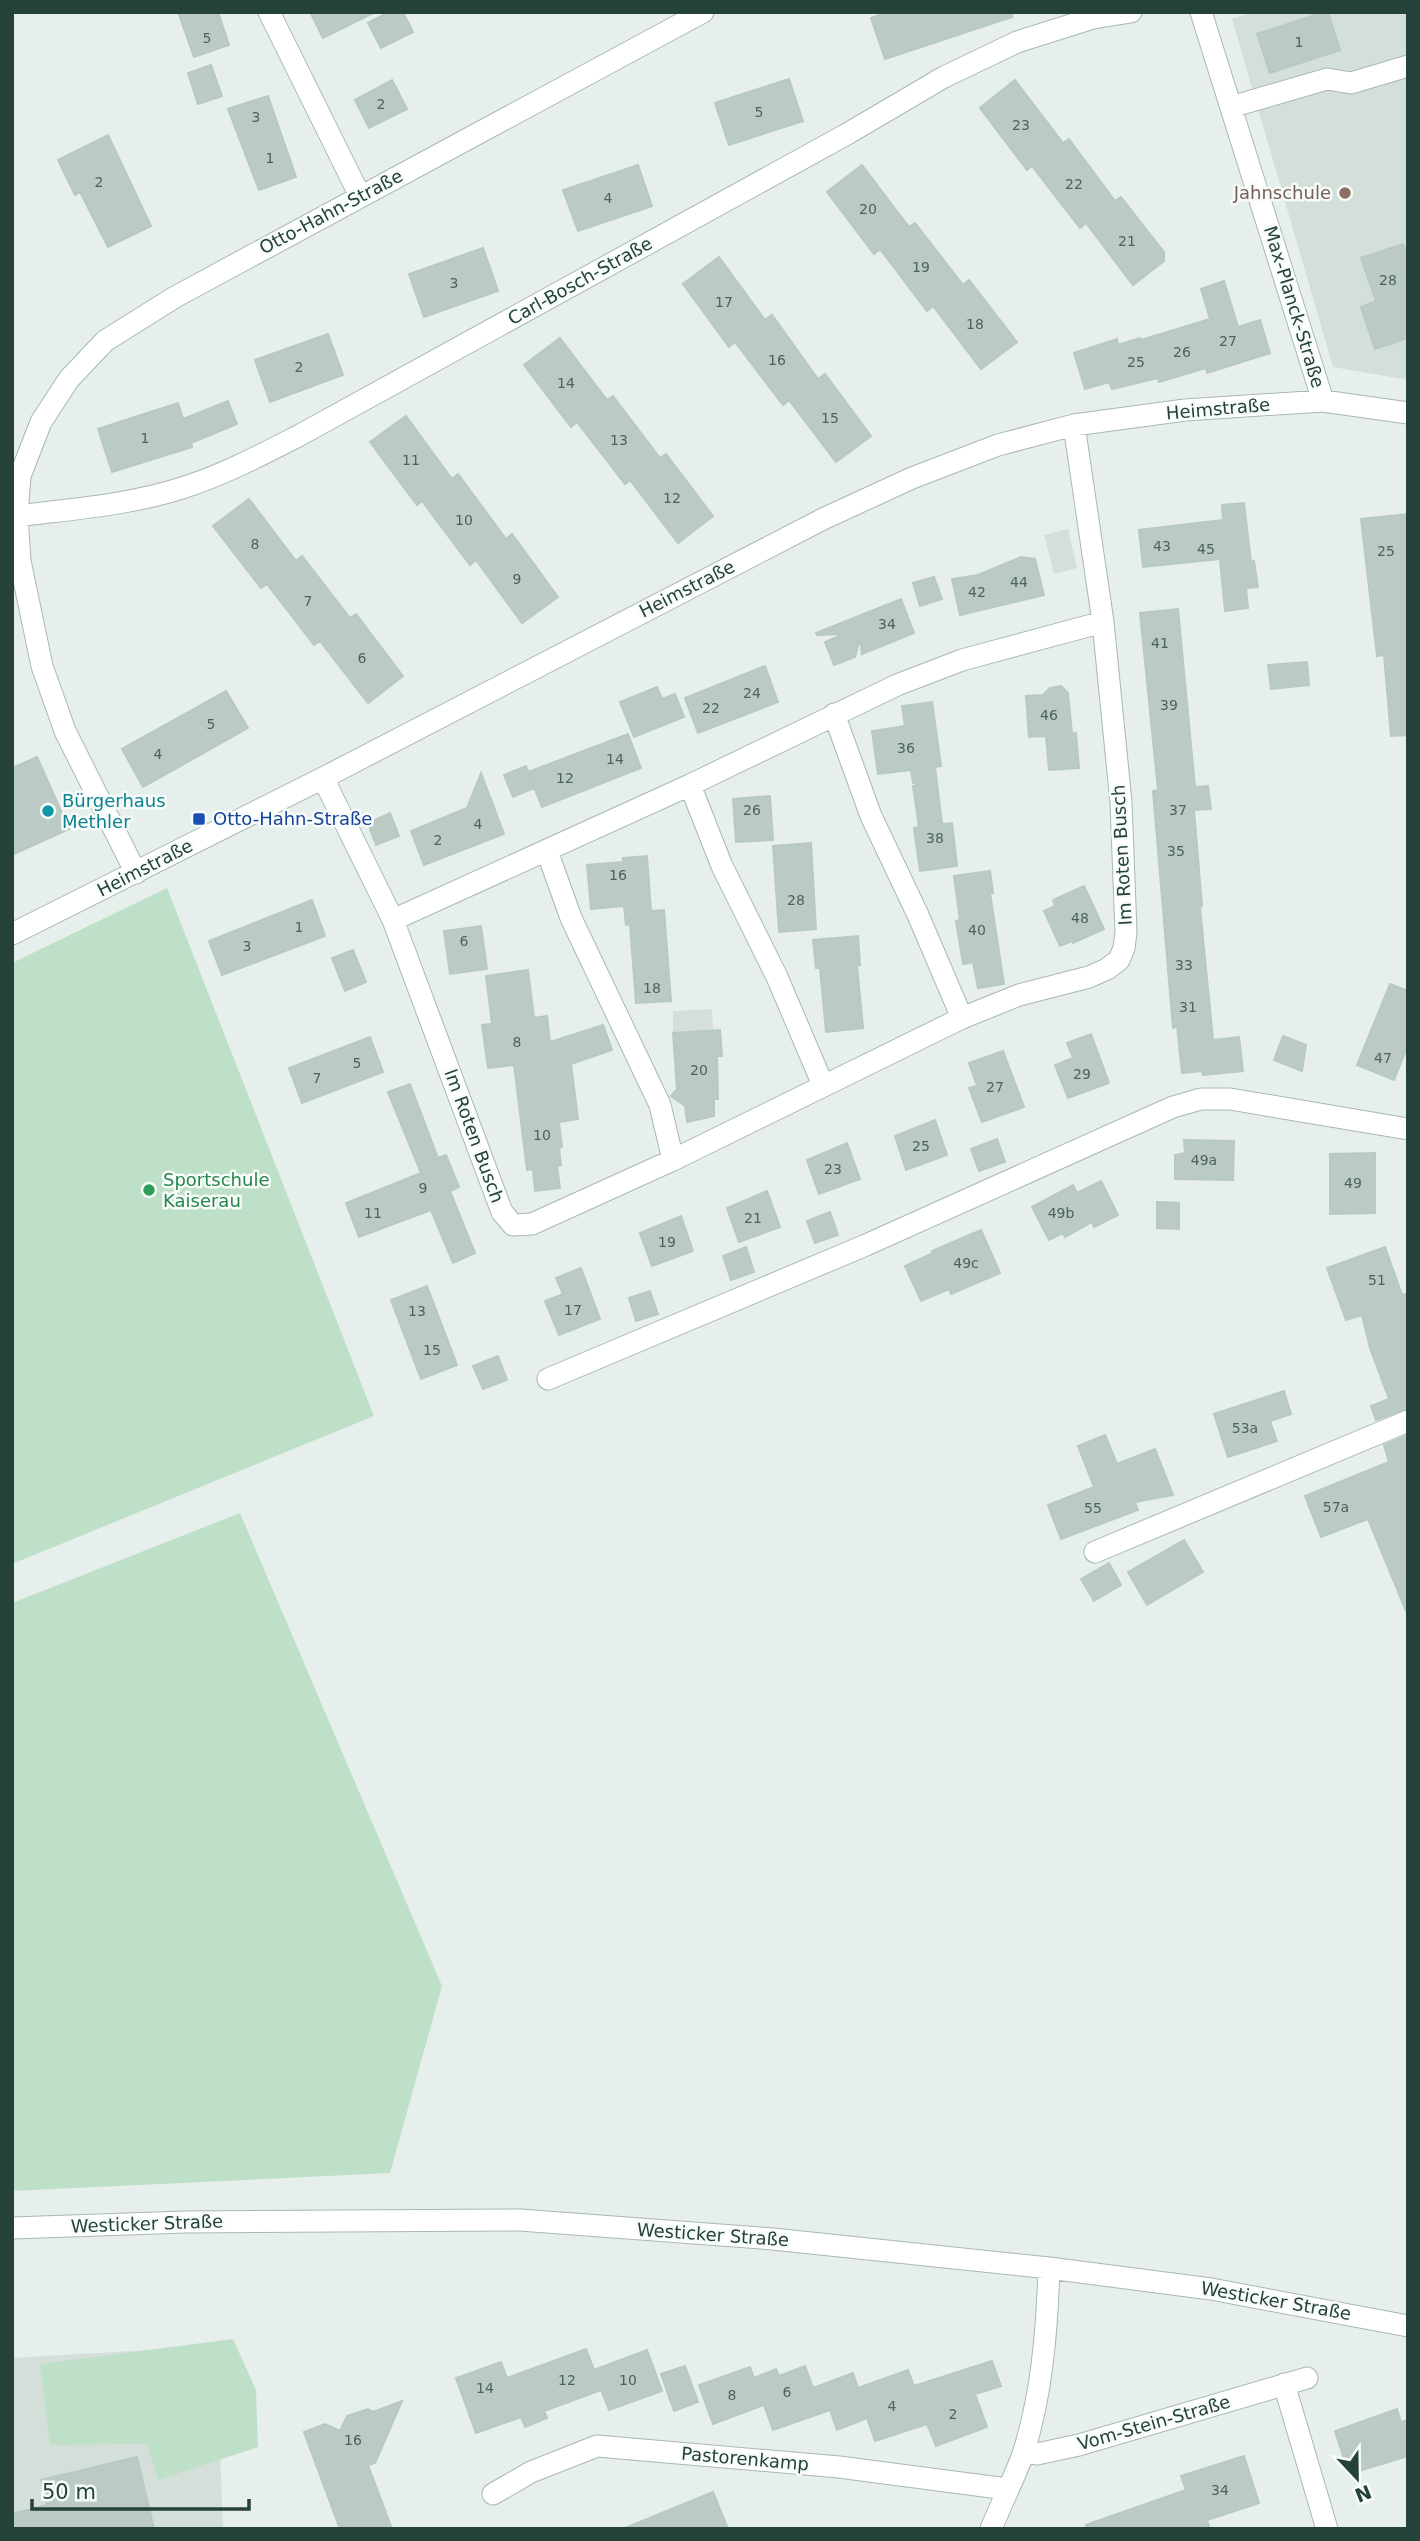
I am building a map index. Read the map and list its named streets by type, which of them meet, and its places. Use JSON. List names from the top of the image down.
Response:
{
  "streets": {
    "street": [
      "Otto-Hahn-Straße",
      "Carl-Bosch-Straße",
      "Max-Planck-Straße",
      "Heimstraße",
      "Im Roten Busch",
      "Westicker Straße",
      "Vom-Stein-Straße",
      "Pastorenkamp"
    ]
  },
  "crossings": [
    ["Otto-Hahn-Straße", "Carl-Bosch-Straße"],
    ["Otto-Hahn-Straße", "Heimstraße"],
    ["Max-Planck-Straße", "Heimstraße"],
    ["Heimstraße", "Im Roten Busch"]
  ],
  "places": {
    "other": ["Jahnschule", "Bürgerhaus Methler", "Sportschule Kaiserau"],
    "transit": ["Otto-Hahn-Straße"]
  },
  "house_numbers": [
    "5",
    "1",
    "2",
    "5",
    "3",
    "23",
    "1",
    "2",
    "22",
    "4",
    "20",
    "21",
    "19",
    "28",
    "3",
    "17",
    "18",
    "27",
    "26",
    "16",
    "25",
    "2",
    "14",
    "15",
    "1",
    "13",
    "11",
    "12",
    "10",
    "8",
    "43",
    "45",
    "25",
    "9",
    "44",
    "42",
    "7",
    "34",
    "41",
    "6",
    "24",
    "39",
    "22",
    "46",
    "5",
    "36",
    "4",
    "14",
    "12",
    "26",
    "37",
    "4",
    "38",
    "2",
    "35",
    "16",
    "28",
    "48",
    "1",
    "40",
    "6",
    "3",
    "33",
    "18",
    "31",
    "8",
    "47",
    "5",
    "20",
    "29",
    "7",
    "27",
    "10",
    "25",
    "49a",
    "23",
    "49",
    "9",
    "11",
    "49b",
    "21",
    "19",
    "49c",
    "51",
    "17",
    "13",
    "15",
    "53a",
    "57a",
    "55",
    "12",
    "10",
    "14",
    "6",
    "8",
    "4",
    "2",
    "16",
    "34"
  ],
  "scale_bar": "50 m",
  "north": "bottom"
}
